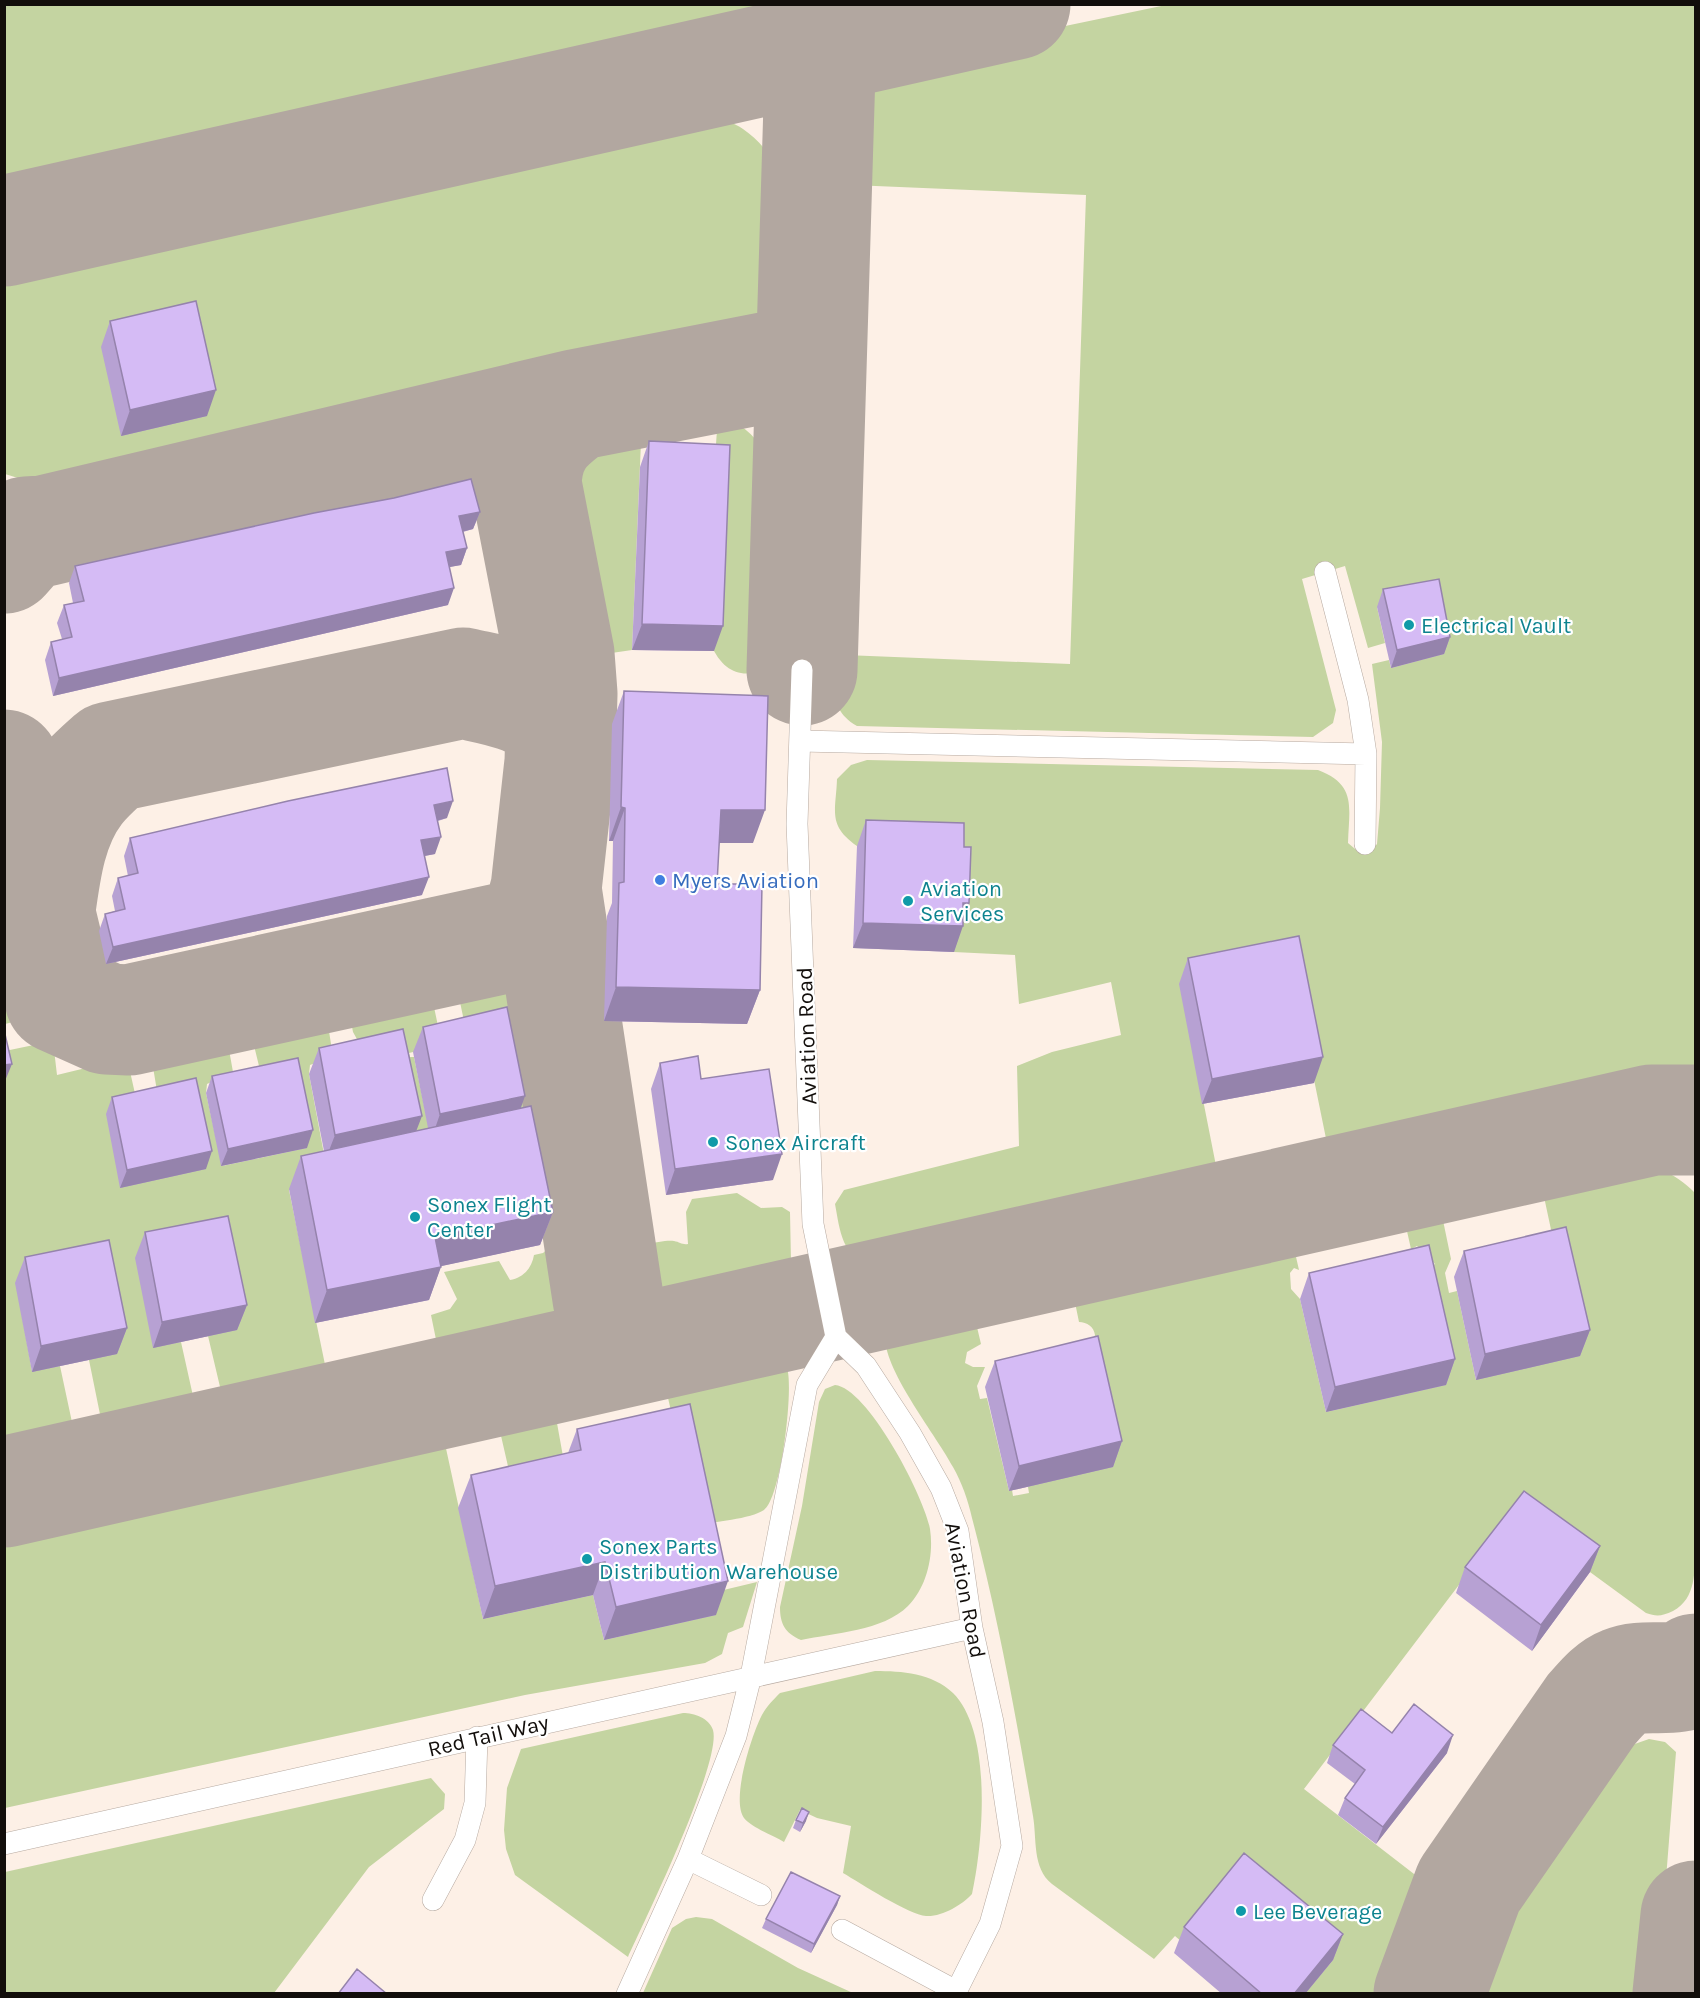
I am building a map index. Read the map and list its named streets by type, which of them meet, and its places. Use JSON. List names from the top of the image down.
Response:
{
  "streets": {
    "lane": ["Aviation Road", "Red Tail Way"]
  },
  "crossings": [
    ["Aviation Road", "Red Tail Way"]
  ],
  "places": [
    "Electrical Vault",
    "Myers Aviation",
    "Aviation Services",
    "Sonex Aircraft",
    "Sonex Flight Center",
    "Sonex Parts Distribution Warehouse",
    "Lee Beverage"
  ]
}
